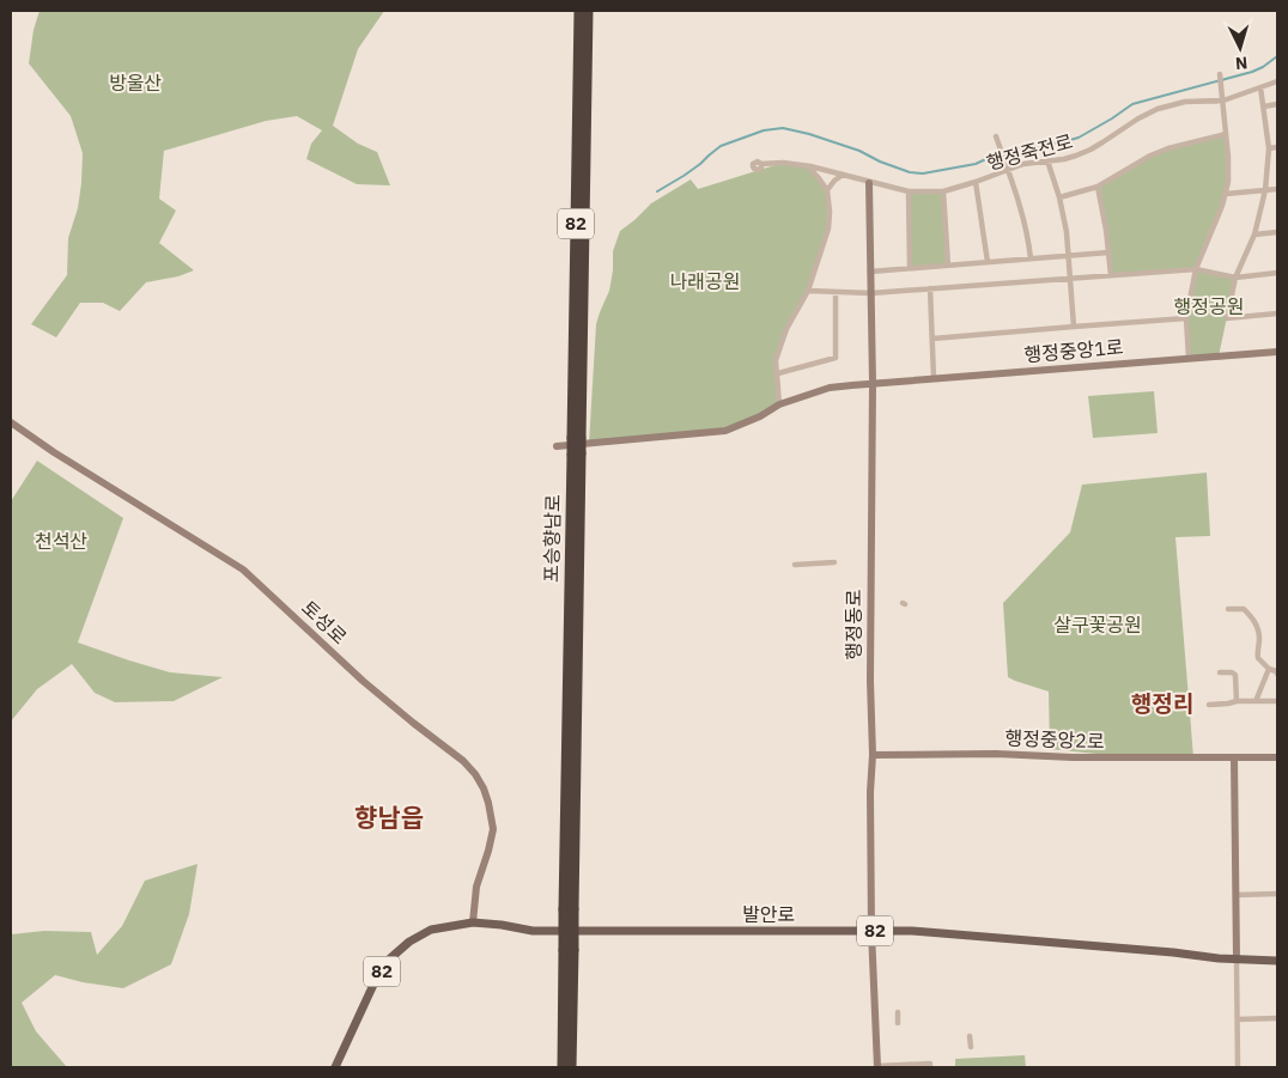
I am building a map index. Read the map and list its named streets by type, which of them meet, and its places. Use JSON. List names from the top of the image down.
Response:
{
  "streets": {
    "highway": ["82", "포승향남로"],
    "main road": ["발안로"],
    "street": [
      "행정죽전로",
      "행정중앙1로",
      "토성로",
      "행정동로",
      "행정중앙2로"
    ]
  },
  "crossings": [
    ["행정죽전로", "행정동로"],
    ["행정중앙1로", "행정동로"],
    ["토성로", "발안로"],
    ["행정동로", "행정중앙2로"],
    ["행정동로", "발안로"]
  ],
  "districts": ["행정리", "향남읍"],
  "parks": [
    "방울산",
    "나래공원",
    "행정공원",
    "천석산",
    "살구꽃공원"
  ],
  "north": "bottom"
}
